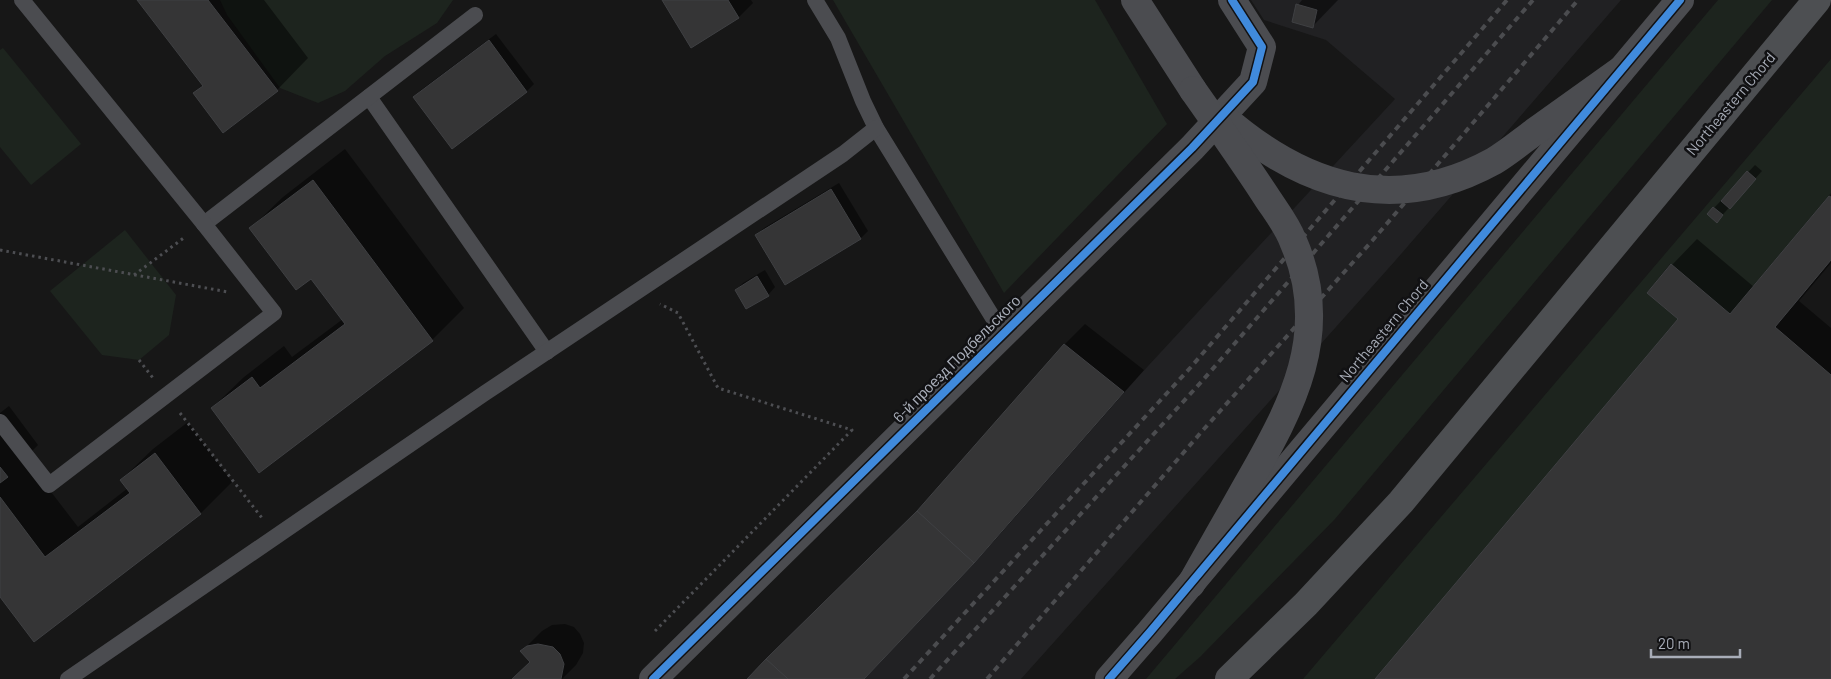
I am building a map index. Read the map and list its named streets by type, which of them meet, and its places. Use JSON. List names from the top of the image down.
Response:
{
  "streets": {
    "main road": ["Northeastern Chord"],
    "street": ["6-й проезд Подбельского"]
  },
  "scale_bar": "20 m"
}
